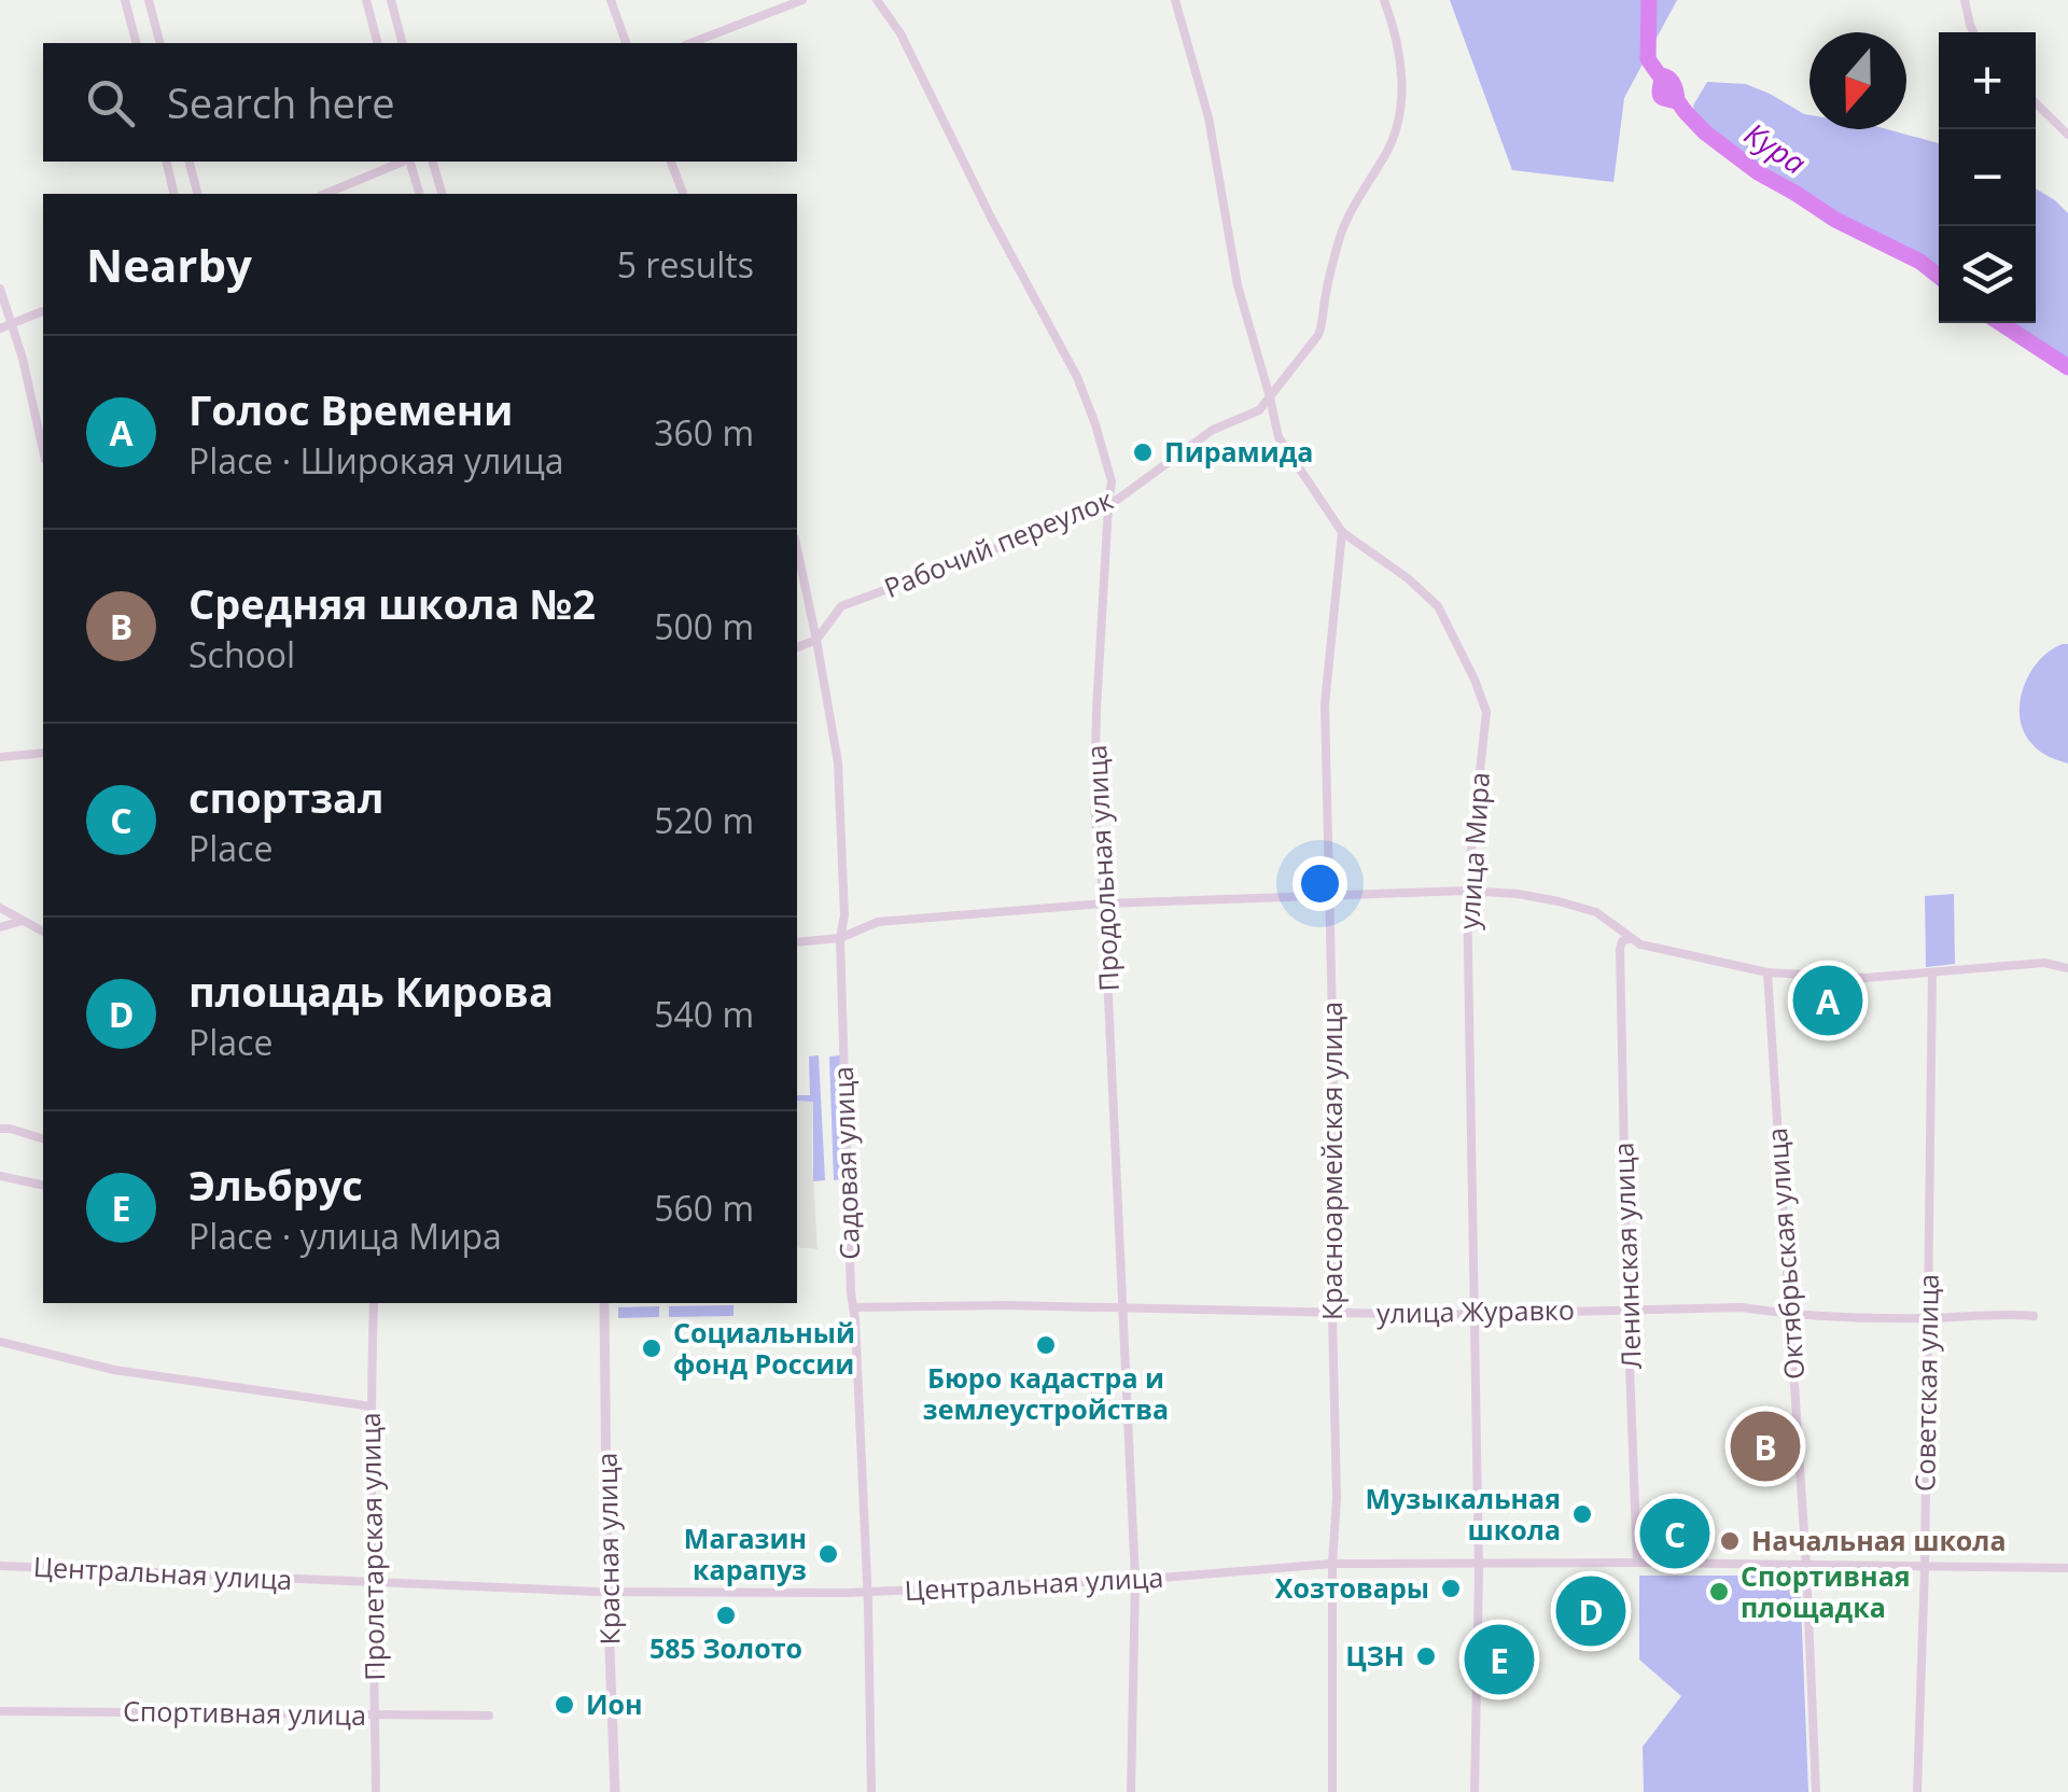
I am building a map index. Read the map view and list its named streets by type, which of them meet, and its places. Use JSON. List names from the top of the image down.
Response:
{
  "streets": {
    "street": [
      "Рабочий переулок",
      "улица Мира",
      "Продольная улица",
      "Красноармейская улица",
      "Садовая улица",
      "Октябрьская улица",
      "Ленинская улица",
      "улица Журавко",
      "Советская улица",
      "Пролетарская улица",
      "Красная улица",
      "Центральная улица",
      "Спортивная улица"
    ]
  },
  "crossings": [
    ["Рабочий переулок", "улица Мира"],
    ["Рабочий переулок", "Продольная улица"],
    ["Рабочий переулок", "Садовая улица"],
    ["улица Мира", "Красноармейская улица"],
    ["улица Мира", "улица Журавко"],
    ["улица Мира", "Центральная улица"],
    ["Продольная улица", "улица Журавко"],
    ["Продольная улица", "Центральная улица"],
    ["Красноармейская улица", "улица Журавко"],
    ["Красноармейская улица", "Центральная улица"],
    ["Садовая улица", "улица Журавко"],
    ["Садовая улица", "Центральная улица"],
    ["Октябрьская улица", "улица Журавко"],
    ["Октябрьская улица", "Центральная улица"],
    ["Ленинская улица", "улица Журавко"],
    ["Ленинская улица", "Центральная улица"],
    ["улица Журавко", "Советская улица"],
    ["Советская улица", "Центральная улица"],
    ["Пролетарская улица", "Центральная улица"],
    ["Пролетарская улица", "Спортивная улица"],
    ["Красная улица", "Центральная улица"]
  ],
  "water": ["Кура"],
  "places": [
    "Пирамида",
    "Бюро кадастра и землеустройства",
    "Социальный фонд России",
    "Музыкальная школа",
    "Начальная школа",
    "Магазин карапуз",
    "Хозтовары",
    "Cпортивная площадка",
    "585 Золото",
    "ЦЗН",
    "Ион"
  ],
  "north": "bottom",
  "page": {
    "map_buttons": ["+", "−"],
    "search": "Search here",
    "heading": ["Nearby", "5 results"],
    "list": [
      {
        "mark": "A",
        "name": "Голос Времени",
        "note": "Place · Широкая улица",
        "value": "360 m"
      },
      {
        "mark": "B",
        "name": "Средняя школа №2",
        "note": "School",
        "value": "500 m"
      },
      {
        "mark": "C",
        "name": "спортзал",
        "note": "Place",
        "value": "520 m"
      },
      {
        "mark": "D",
        "name": "площадь Кирова",
        "note": "Place",
        "value": "540 m"
      },
      {
        "mark": "E",
        "name": "Эльбрус",
        "note": "Place · улица Мира",
        "value": "560 m"
      }
    ],
    "pins": [
      "A",
      "B",
      "C",
      "D",
      "E"
    ]
  }
}
